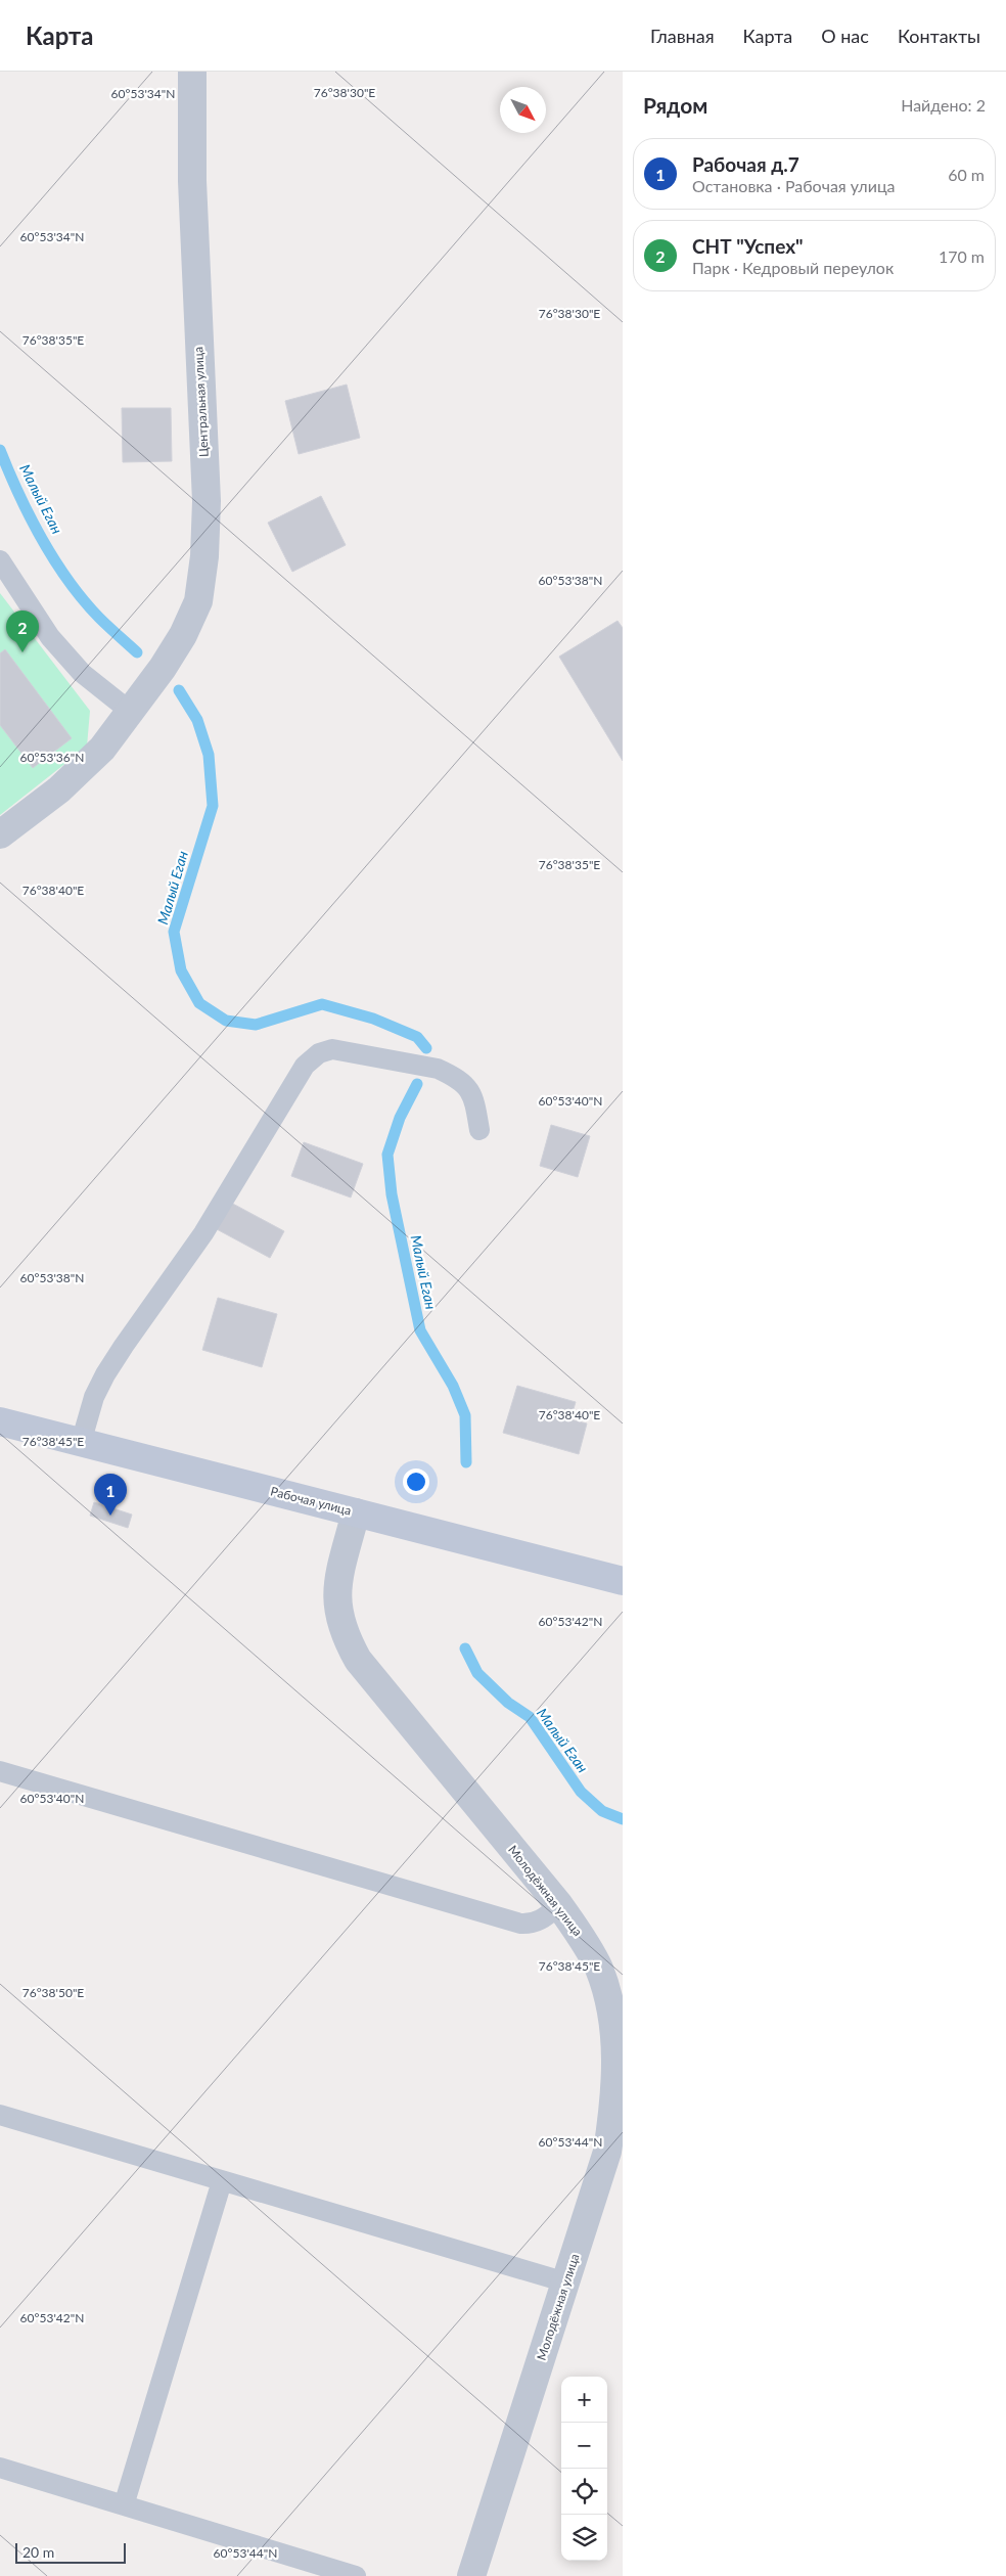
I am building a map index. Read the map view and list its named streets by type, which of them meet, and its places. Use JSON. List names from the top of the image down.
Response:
{
  "streets": {
    "street": ["Центральная улица", "Рабочая улица", "Молодёжная улица"]
  },
  "crossings": [
    ["Рабочая улица", "Молодёжная улица"]
  ],
  "water": ["Малый Еган"],
  "scale_bar": "20 m",
  "north": "bottom right",
  "page": {
    "header": "Карта",
    "nav": [
      "Главная",
      "Карта",
      "О нас",
      "Контакты"
    ],
    "heading": ["Рядом", "Найдено: 2"],
    "list": [
      {
        "mark": "1",
        "name": "Рабочая д.7",
        "note": "Остановка · Рабочая улица",
        "value": "60 m"
      },
      {
        "mark": "2",
        "name": "СНТ \"Успех\"",
        "note": "Парк · Кедровый переулок",
        "value": "170 m"
      }
    ],
    "pins": ["2", "1"],
    "map_buttons": ["+", "−"],
    "scale": "20 m"
  },
  "coordinates": [
    "76°38'30\"E",
    "60°53'34\"N",
    "76°38'35\"E",
    "60°53'38\"N",
    "60°53'36\"N",
    "76°38'40\"E",
    "60°53'40\"N",
    "76°38'45\"E",
    "60°53'42\"N",
    "76°38'50\"E",
    "60°53'44\"N"
  ]
}
